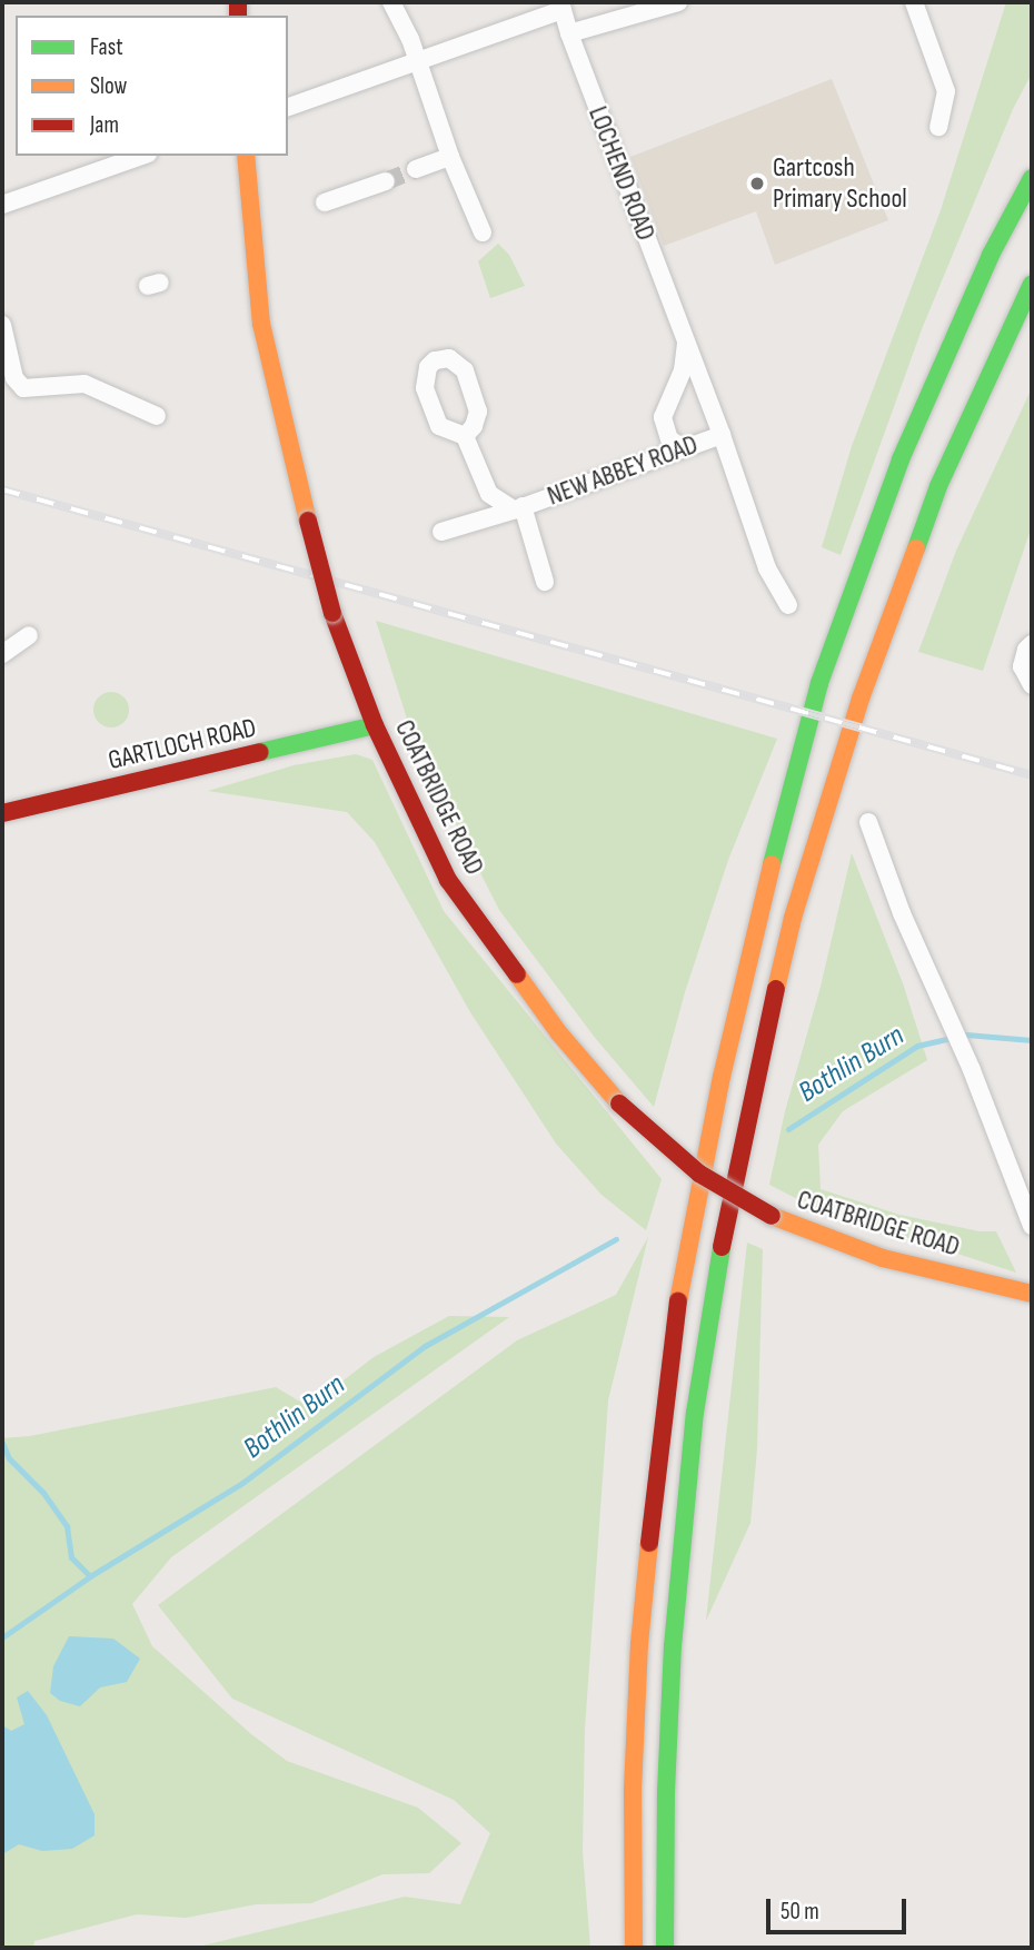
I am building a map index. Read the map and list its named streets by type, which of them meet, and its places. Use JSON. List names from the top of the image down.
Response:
{
  "streets": {
    "main road": ["GARTLOCH ROAD", "COATBRIDGE ROAD"],
    "street": ["LOCHEND ROAD", "NEW ABBEY ROAD"]
  },
  "crossings": [
    ["LOCHEND ROAD", "NEW ABBEY ROAD"],
    ["GARTLOCH ROAD", "COATBRIDGE ROAD"]
  ],
  "water": ["Bothlin Burn"],
  "places": ["Gartcosh Primary School"],
  "legend": ["Fast", "Slow", "Jam"],
  "scale_bar": "50 m"
}
